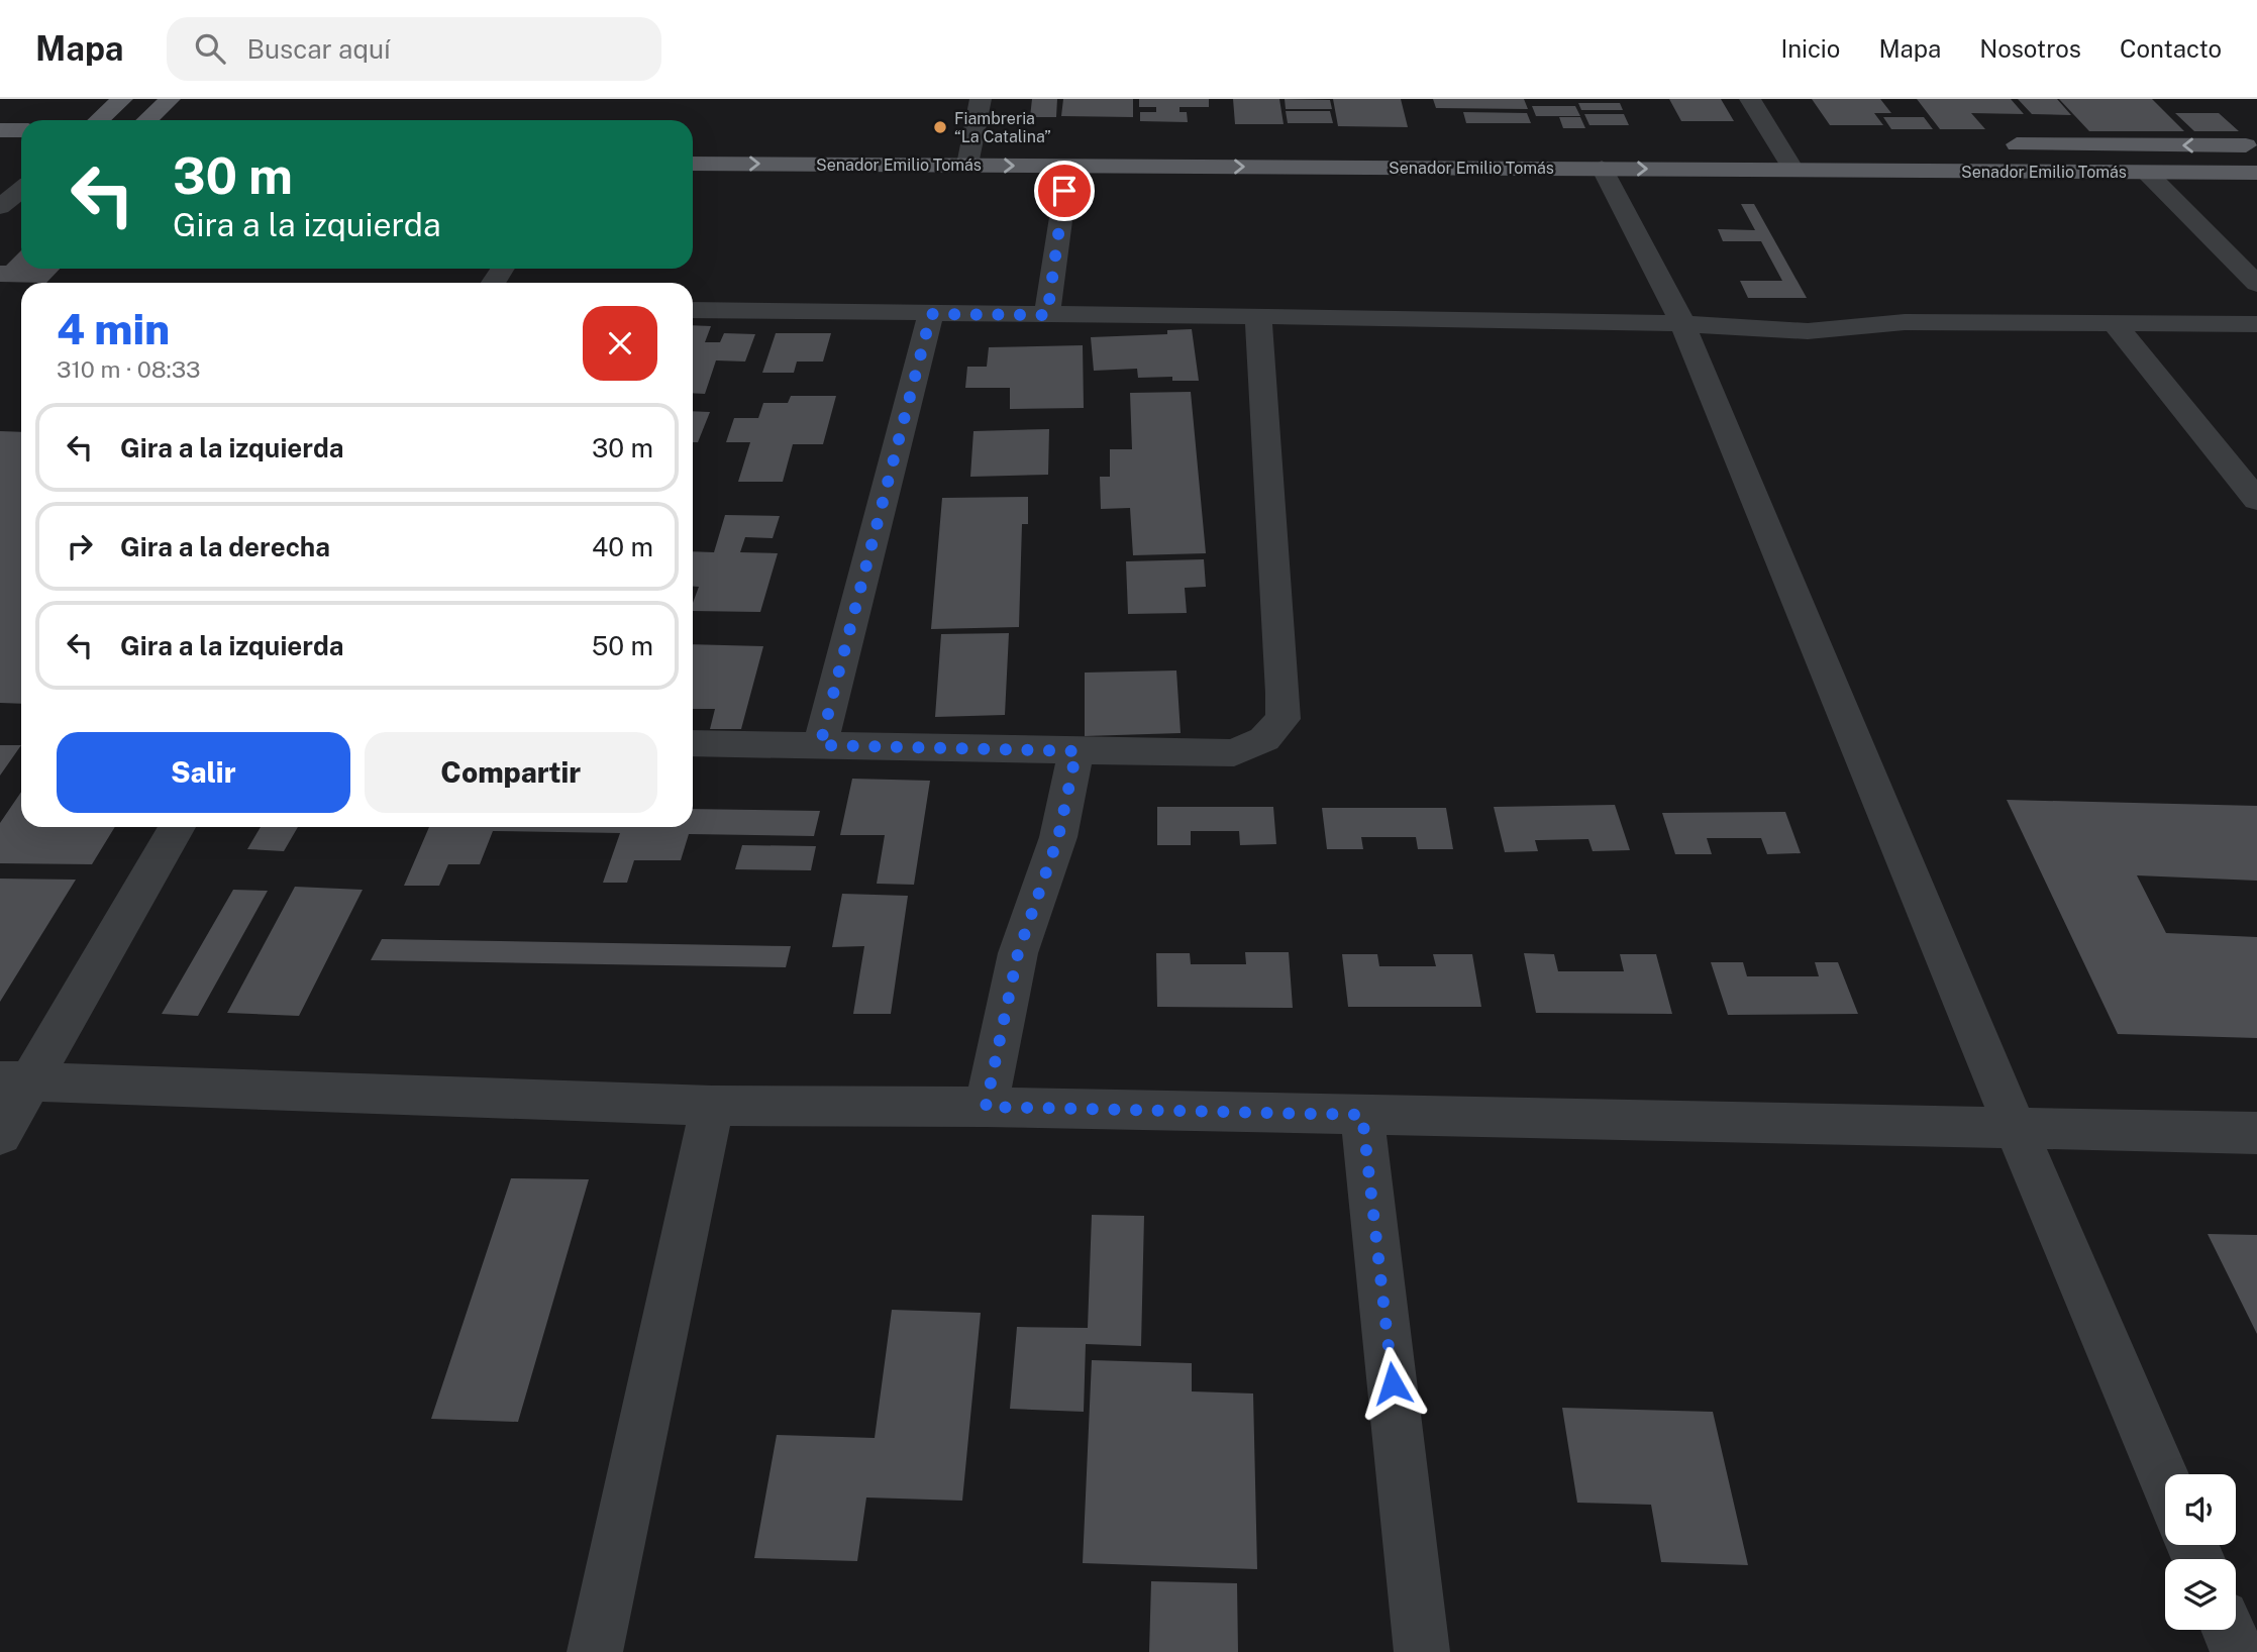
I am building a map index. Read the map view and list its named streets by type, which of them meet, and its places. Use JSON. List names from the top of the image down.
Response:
{
  "streets": {
    "main road": ["Senador Emilio Tomás"]
  },
  "places": ["Fiambreria “La Catalina”"],
  "page": {
    "header": "Mapa",
    "search": "Buscar aquí",
    "nav": [
      "Inicio",
      "Mapa",
      "Nosotros",
      "Contacto"
    ],
    "turn": ["30 m", "Gira a la izquierda"],
    "heading": ["4 min", "310 m · 08:33"],
    "list": [
      {
        "name": "Gira a la izquierda",
        "value": "30 m"
      },
      {
        "name": "Gira a la derecha",
        "value": "40 m"
      },
      {
        "name": "Gira a la izquierda",
        "value": "50 m"
      }
    ],
    "buttons": ["Salir", "Compartir"]
  }
}
